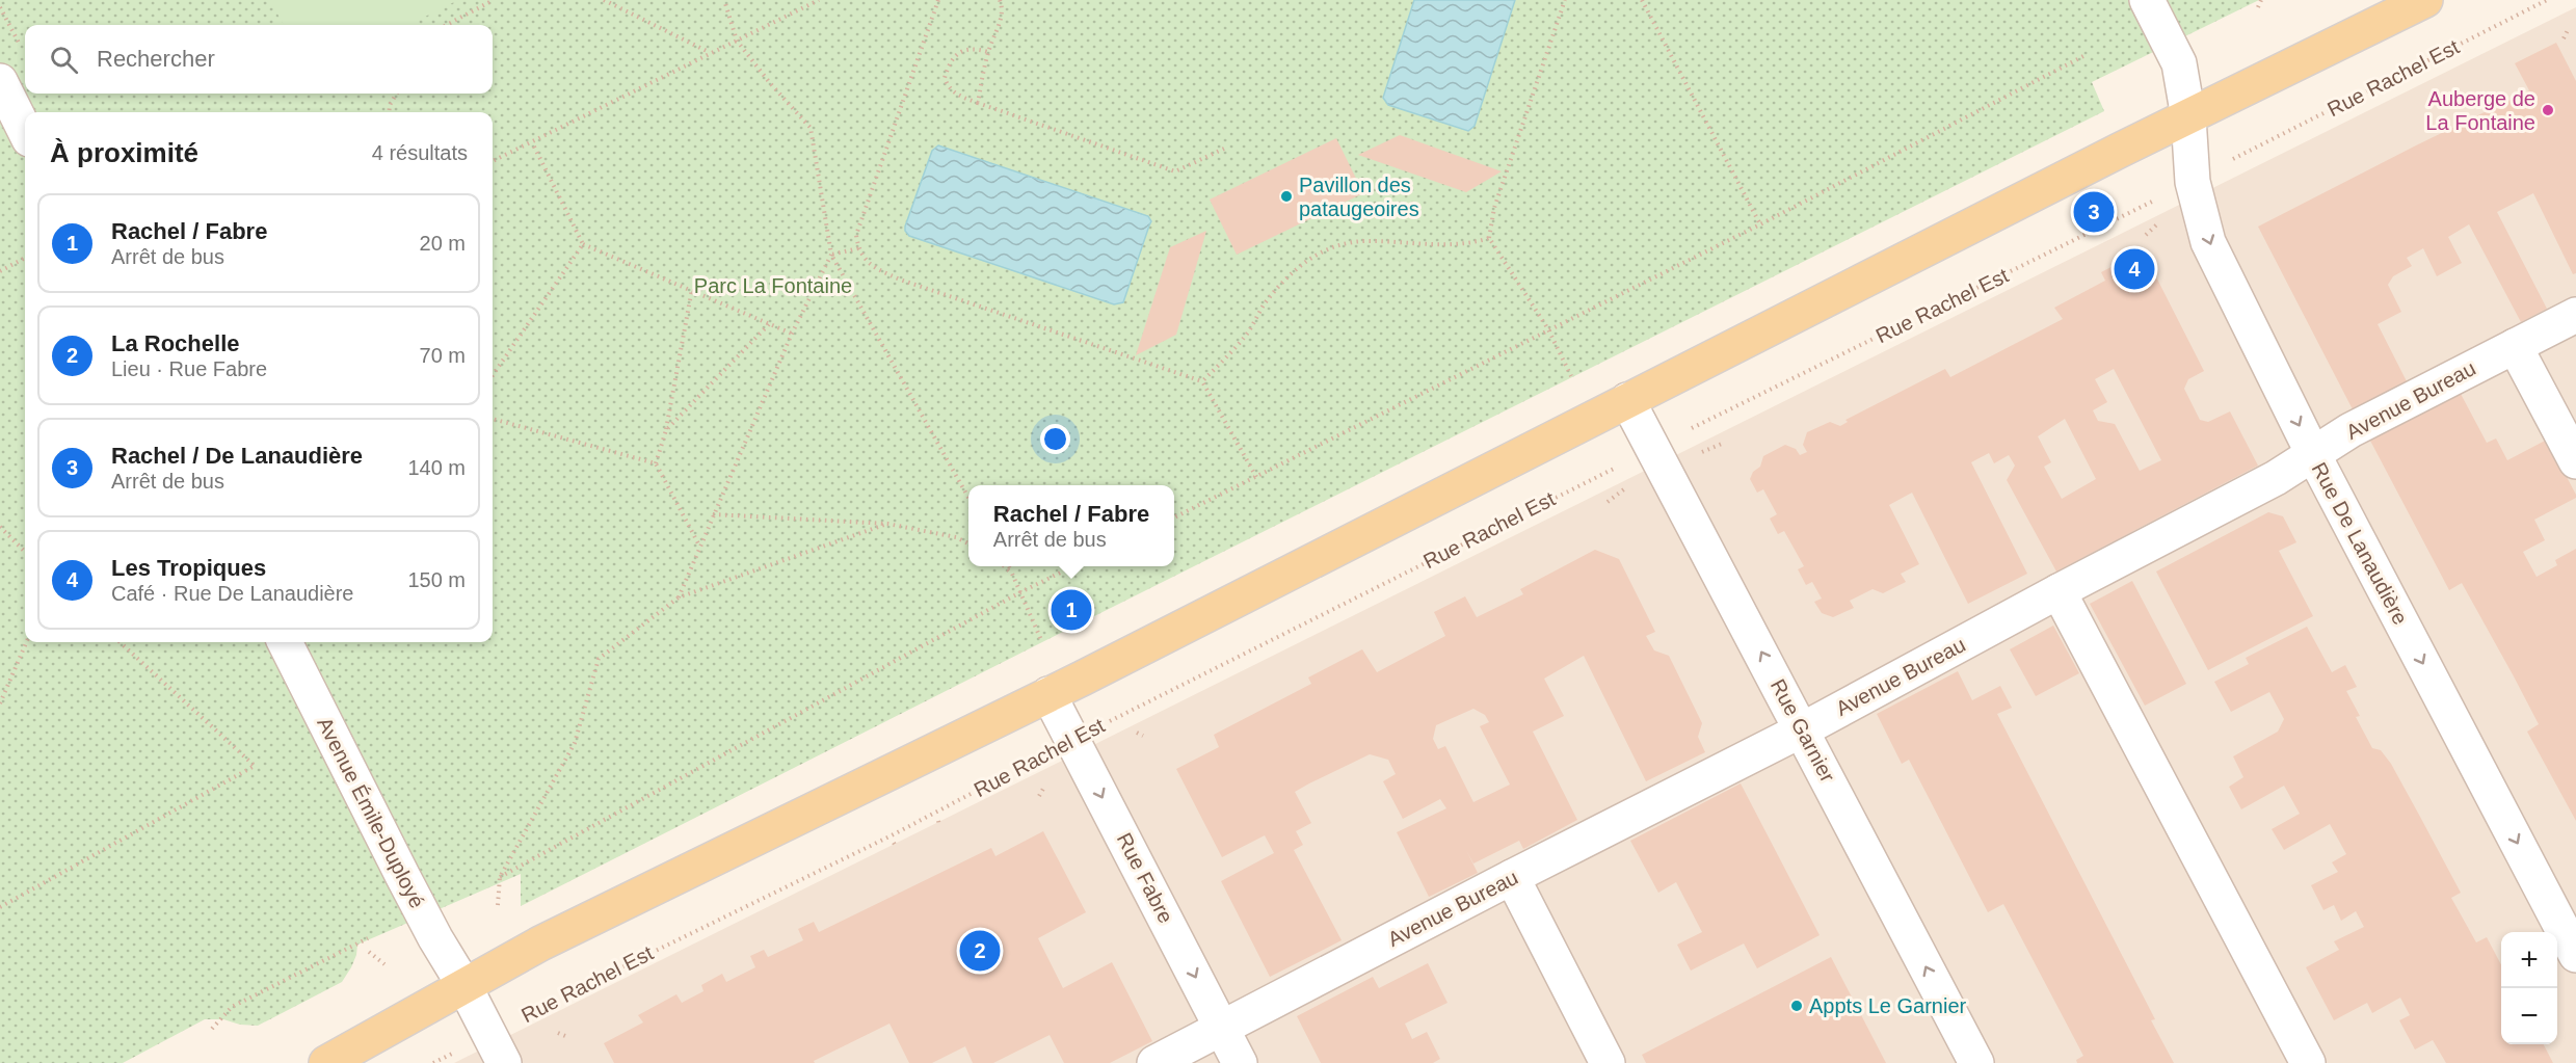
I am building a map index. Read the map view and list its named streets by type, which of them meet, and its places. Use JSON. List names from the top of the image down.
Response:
{
  "streets": {
    "street": [
      "Avenue Bureau",
      "Rue De Lanaudière",
      "Rue Garnier",
      "Avenue Émile-Duployé",
      "Rue Fabre"
    ],
    "path": ["Rue Rachel Est"]
  },
  "crossings": [
    ["Rue Rachel Est", "Rue De Lanaudière"],
    ["Rue Rachel Est", "Rue Garnier"],
    ["Rue Rachel Est", "Avenue Émile-Duployé"],
    ["Rue Rachel Est", "Rue Fabre"],
    ["Avenue Bureau", "Rue De Lanaudière"],
    ["Avenue Bureau", "Rue Garnier"],
    ["Avenue Bureau", "Rue Fabre"]
  ],
  "one_way": ["Rue Fabre"],
  "parks": ["Parc La Fontaine"],
  "places": ["Auberge de La Fontaine", "Pavillon des pataugeoires", "Appts Le Garnier"],
  "page": {
    "search": "Rechercher",
    "heading": ["À proximité", "4 résultats"],
    "pins": [
      "3",
      "4",
      "1",
      "2"
    ],
    "list": [
      {
        "mark": "1",
        "name": "Rachel / Fabre",
        "note": "Arrêt de bus",
        "value": "20 m"
      },
      {
        "mark": "2",
        "name": "La Rochelle",
        "note": "Lieu · Rue Fabre",
        "value": "70 m"
      },
      {
        "mark": "3",
        "name": "Rachel / De Lanaudière",
        "note": "Arrêt de bus",
        "value": "140 m"
      },
      {
        "mark": "4",
        "name": "Les Tropiques",
        "note": "Café · Rue De Lanaudière",
        "value": "150 m"
      }
    ],
    "popup": ["Rachel / Fabre", "Arrêt de bus"],
    "map_buttons": ["+", "−"]
  }
}
